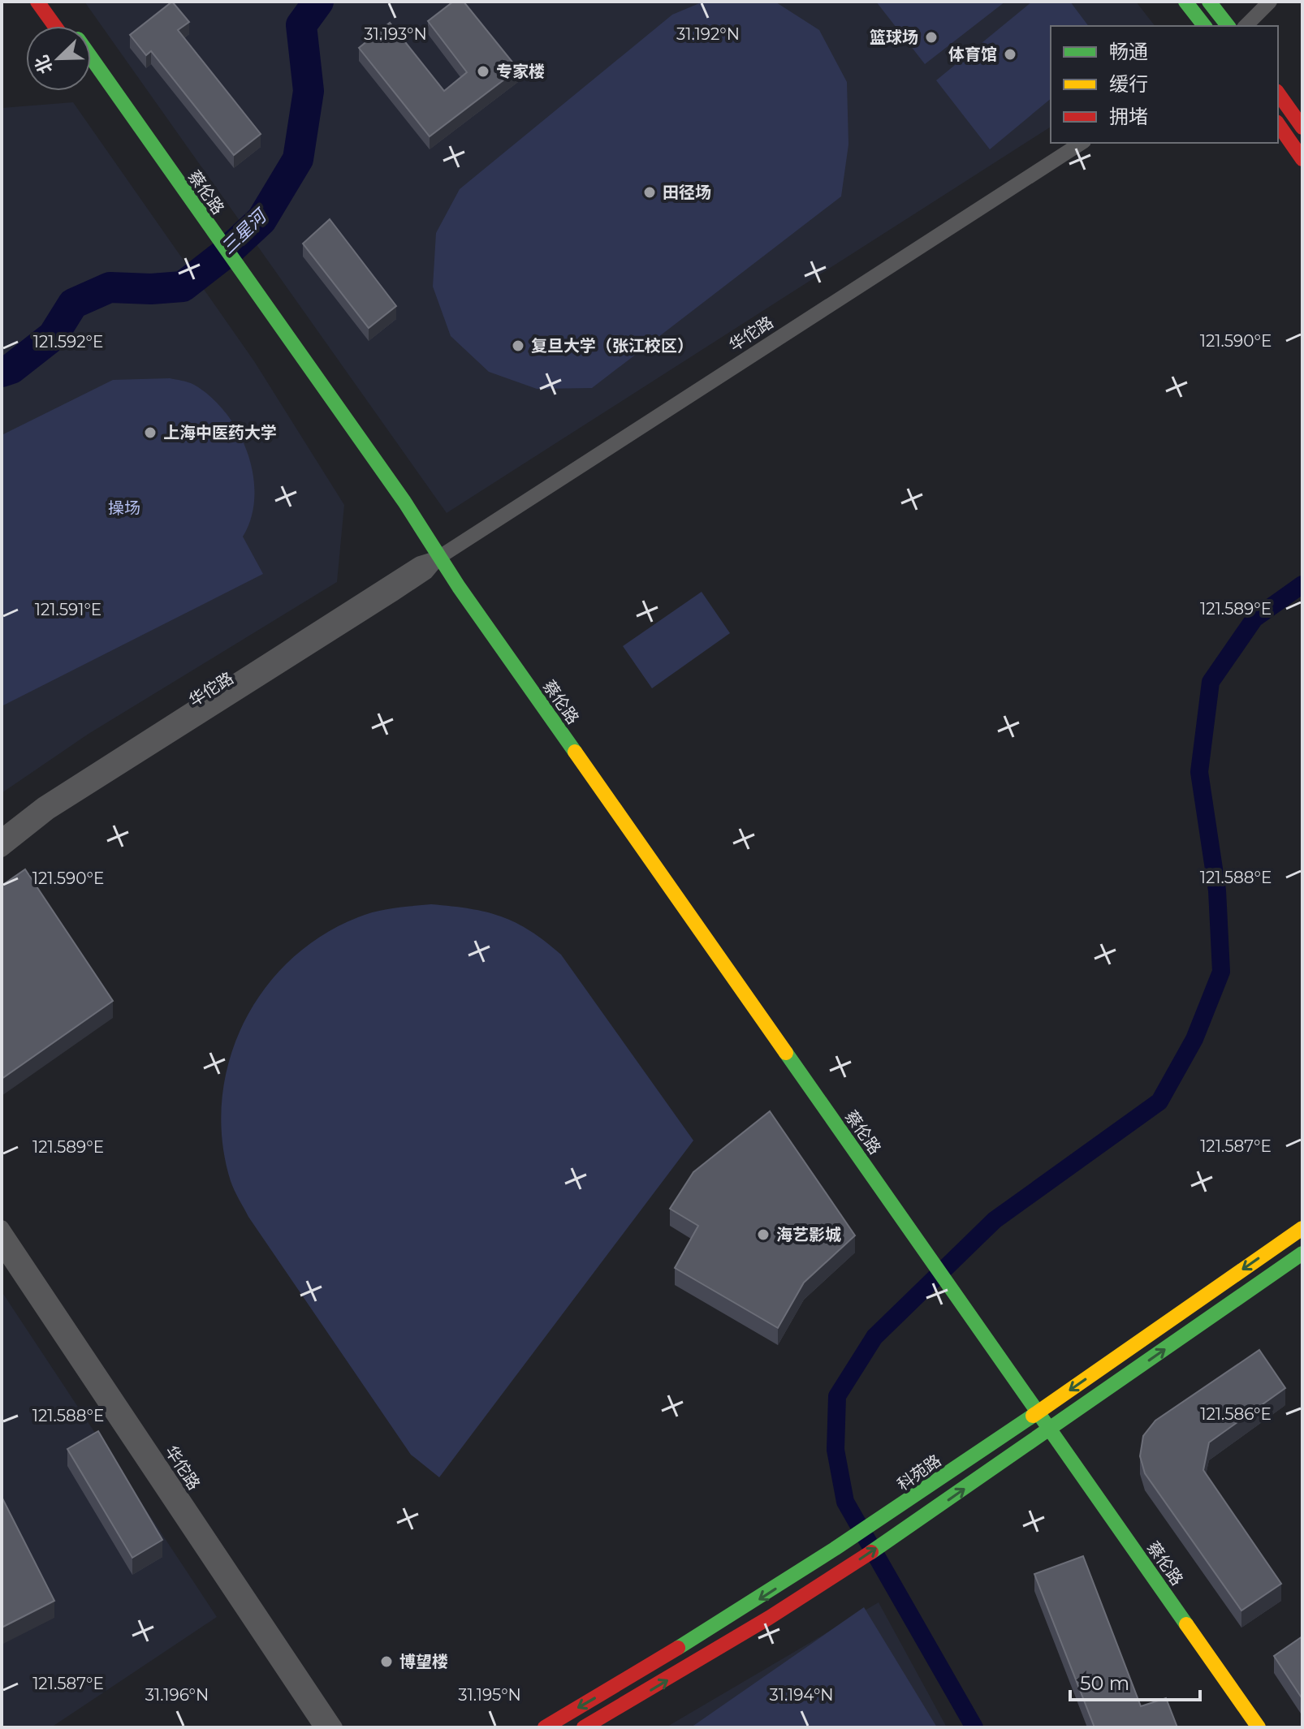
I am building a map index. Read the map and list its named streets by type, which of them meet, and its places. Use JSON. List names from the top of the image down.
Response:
{
  "streets": {
    "street": ["蔡伦路", "华佗路", "科苑路"]
  },
  "crossings": [
    ["蔡伦路", "华佗路"],
    ["蔡伦路", "科苑路"]
  ],
  "water": ["三星河"],
  "parks": ["操场"],
  "places": [
    "篮球场",
    "体育馆",
    "专家楼",
    "田径场",
    "复旦大学（张江校区）",
    "上海中医药大学",
    "海艺影城",
    "博望楼"
  ],
  "legend": ["畅通", "缓行", "拥堵"],
  "scale_bar": "50 m",
  "north": "bottom left",
  "coordinates": [
    "31.193°N",
    "31.192°N",
    "121.590°E",
    "121.592°E",
    "121.589°E",
    "121.591°E",
    "121.588°E",
    "121.587°E",
    "121.586°E",
    "31.196°N",
    "31.195°N",
    "31.194°N"
  ]
}
